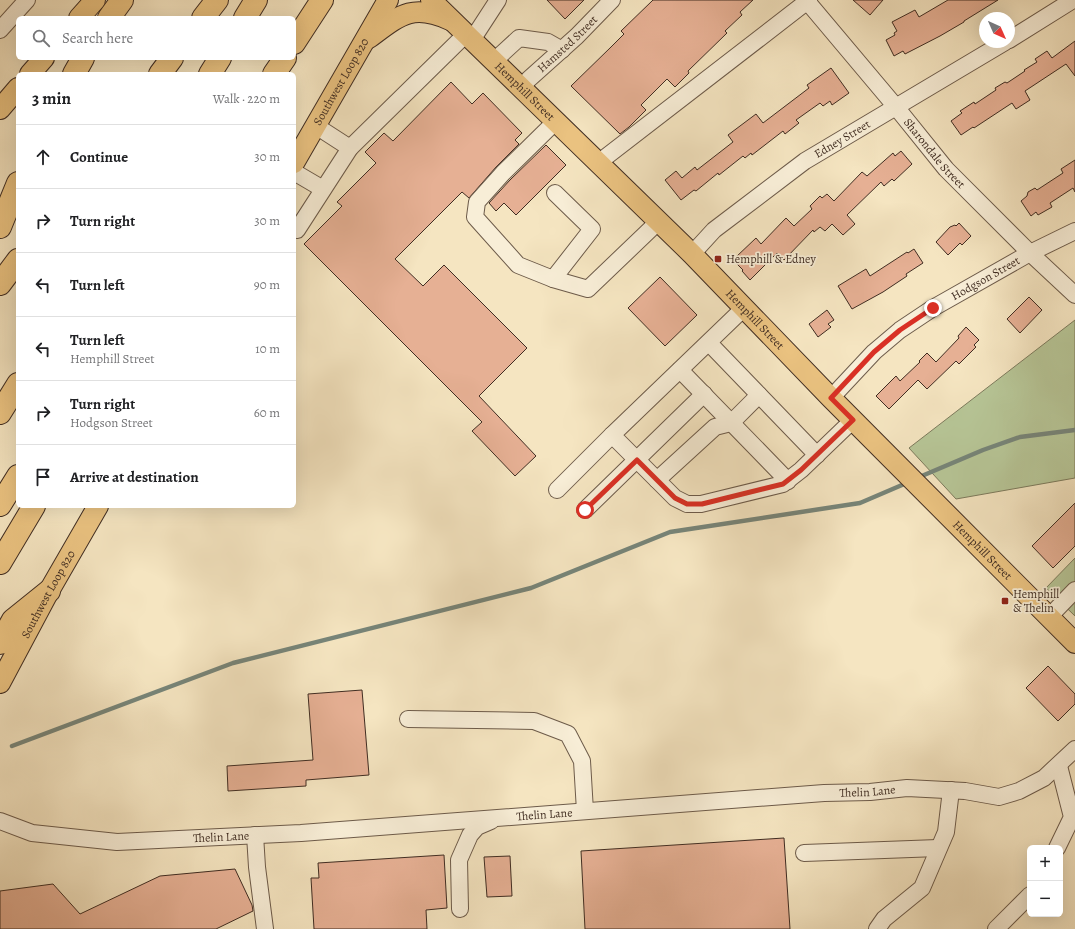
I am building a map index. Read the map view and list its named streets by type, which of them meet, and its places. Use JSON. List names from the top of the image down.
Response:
{
  "streets": {
    "main road": ["Southwest Loop 820", "Hemphill Street"],
    "street": [
      "Hamsted Street",
      "Edney Street",
      "Sharondale Street",
      "Hodgson Street",
      "Thelin Lane"
    ]
  },
  "crossings": [
    ["Hamsted Street", "Hemphill Street"],
    ["Hemphill Street", "Edney Street"],
    ["Hemphill Street", "Hodgson Street"],
    ["Edney Street", "Sharondale Street"],
    ["Sharondale Street", "Hodgson Street"]
  ],
  "places": {
    "transit": ["Hemphill & Edney", "Hemphill & Thelin"]
  },
  "north": "bottom right",
  "page": {
    "search": "Search here",
    "heading": ["3 min", "Walk · 220 m"],
    "list": [
      ["Continue", "30 m"],
      ["Turn right", "30 m"],
      ["Turn left", "90 m"],
      ["Turn left", "Hemphill Street", "10 m"],
      ["Turn right", "Hodgson Street", "60 m"],
      "Arrive at destination"
    ],
    "map_buttons": ["+", "−"]
  }
}
